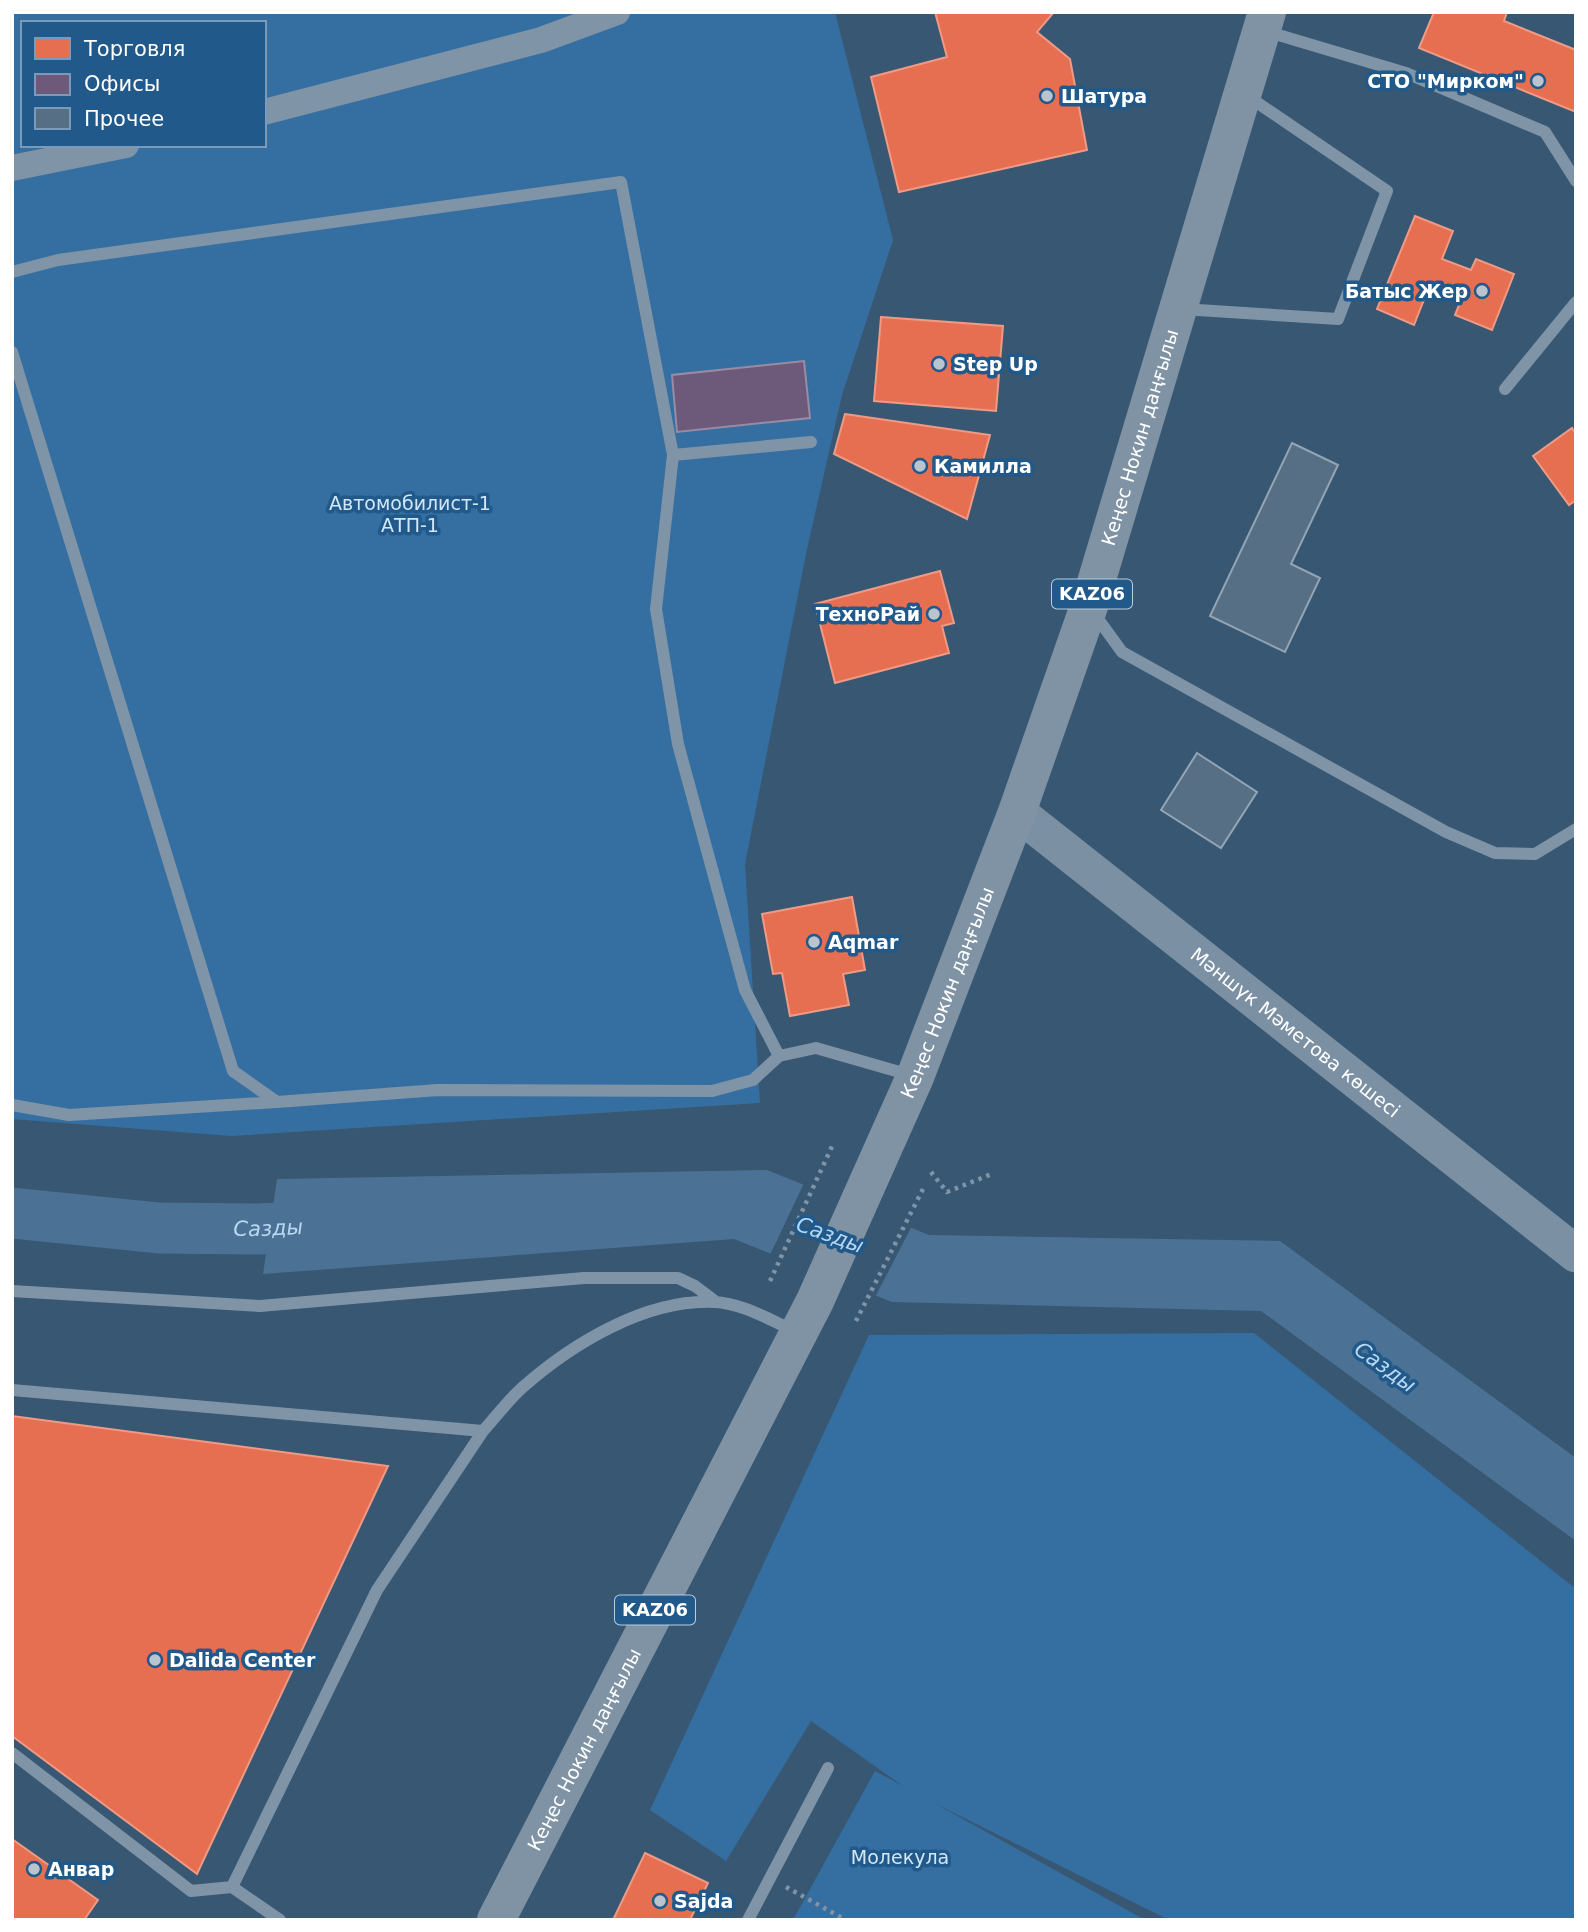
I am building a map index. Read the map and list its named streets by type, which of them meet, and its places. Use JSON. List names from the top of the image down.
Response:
{
  "streets": {
    "highway": ["Кеңес Нокин даңғылы", "KАZ06"],
    "main road": ["Мәншүк Мәметова көшесі"]
  },
  "crossings": [
    ["Кеңес Нокин даңғылы", "Мәншүк Мәметова көшесі"]
  ],
  "water": ["Сазды"],
  "parks": ["Автомобилист-1 АТП-1", "Молекула"],
  "places": [
    "СТО \"Мирком\"",
    "Шатура",
    "Батыс Жер",
    "Step Up",
    "Камилла",
    "ТехноРай",
    "Aqmar",
    "Dalida Center",
    "Анвар",
    "Sajda"
  ],
  "legend": ["Торговля", "Офисы", "Прочее"]
}
